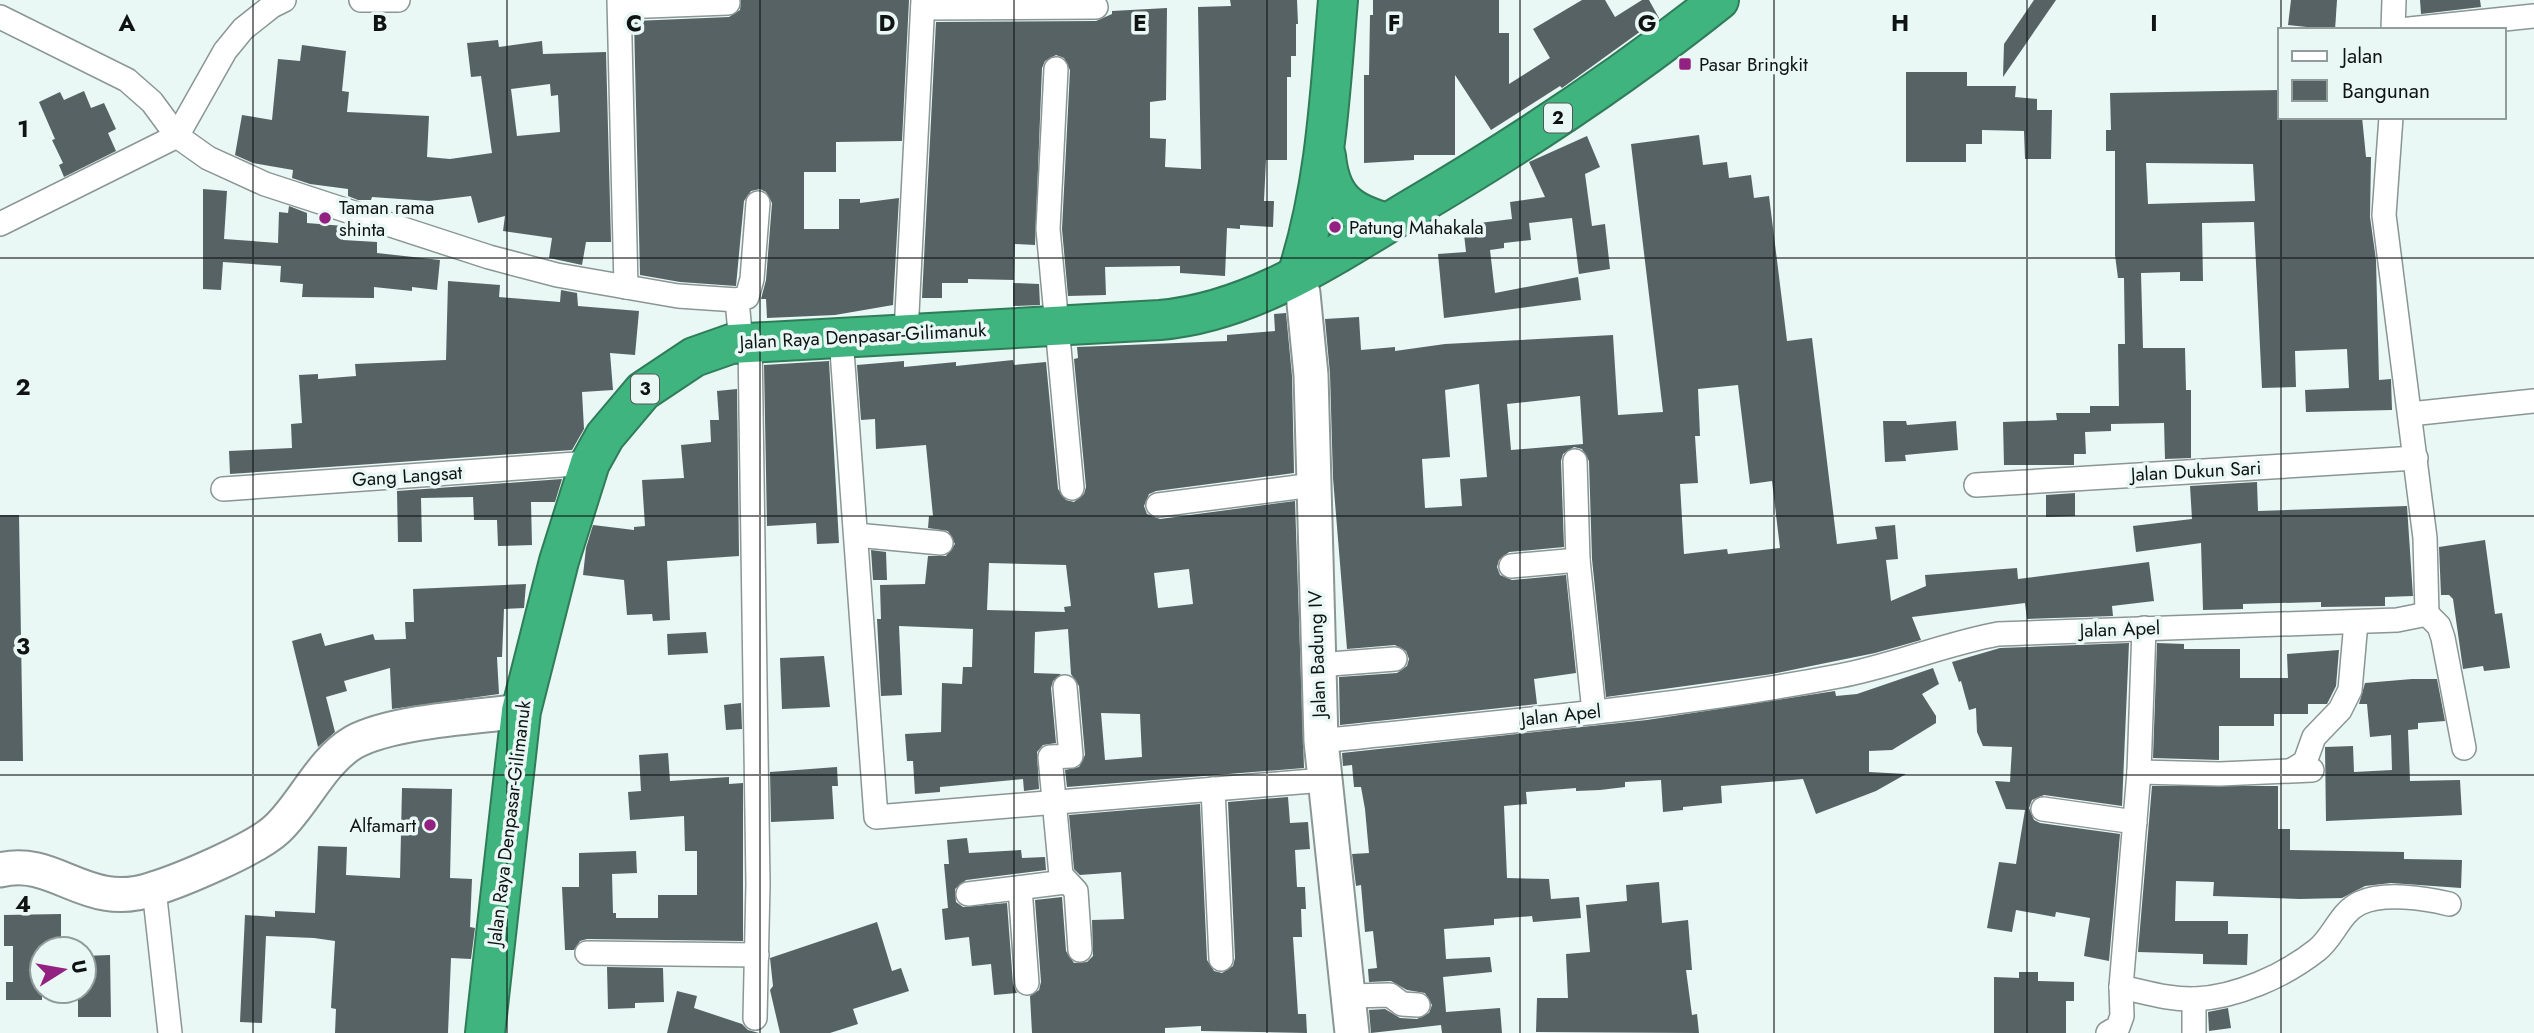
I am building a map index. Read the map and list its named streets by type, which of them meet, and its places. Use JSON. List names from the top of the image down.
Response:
{
  "streets": {
    "highway": ["2", "Jalan Raya Denpasar-Gilimanuk", "3"],
    "street": [
      "Jalan Dukun Sari",
      "Gang Langsat",
      "Jalan Apel",
      "Jalan Badung IV"
    ]
  },
  "crossings": [
    ["Jalan Raya Denpasar-Gilimanuk", "Gang Langsat"],
    ["Jalan Raya Denpasar-Gilimanuk", "Jalan Badung IV"],
    ["Jalan Apel", "Jalan Badung IV"]
  ],
  "places": {
    "transit": ["Pasar Bringkit"],
    "other": ["Taman rama shinta", "Patung Mahakala", "Alfamart"]
  },
  "legend": ["Jalan", "Bangunan"],
  "north": "right",
  "grid": {
    "columns": [
      "A",
      "B",
      "C",
      "D",
      "E",
      "F",
      "G",
      "H",
      "I"
    ],
    "rows": [
      "1",
      "2",
      "3",
      "4"
    ]
  }
}
